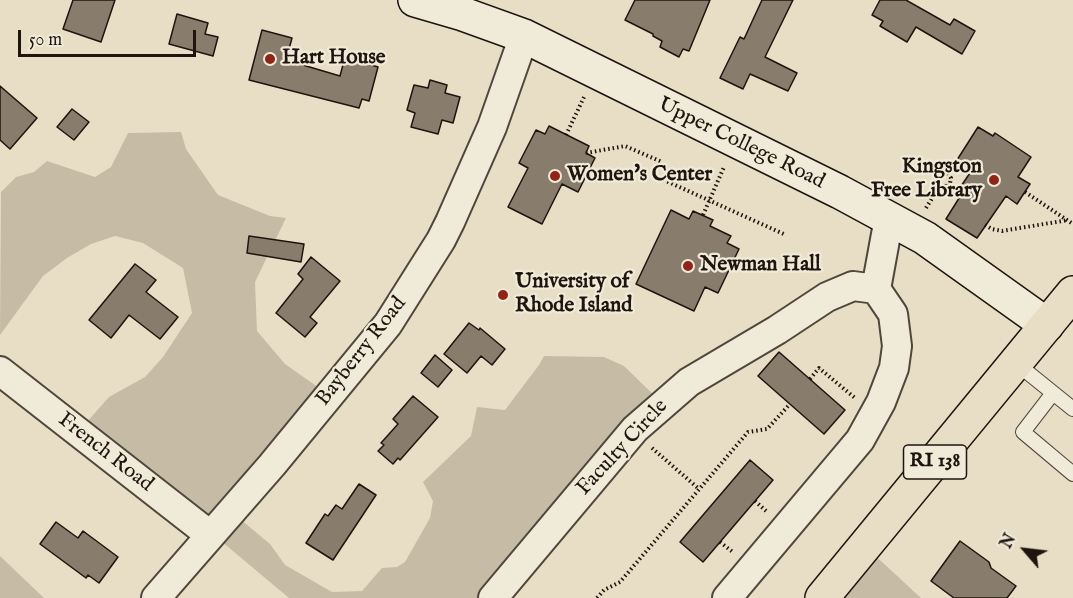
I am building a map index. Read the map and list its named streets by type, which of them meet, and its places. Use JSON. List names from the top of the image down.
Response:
{
  "streets": {
    "main road": ["RI 138"],
    "street": [
      "Upper College Road",
      "Bayberry Road",
      "Faculty Circle",
      "French Road"
    ]
  },
  "crossings": [
    ["Upper College Road", "Bayberry Road"],
    ["Upper College Road", "RI 138"],
    ["Bayberry Road", "French Road"]
  ],
  "places": [
    "Hart House",
    "Women's Center",
    "Kingston Free Library",
    "Newman Hall",
    "University of Rhode Island"
  ],
  "scale_bar": "50 m",
  "north": "top left"
}
